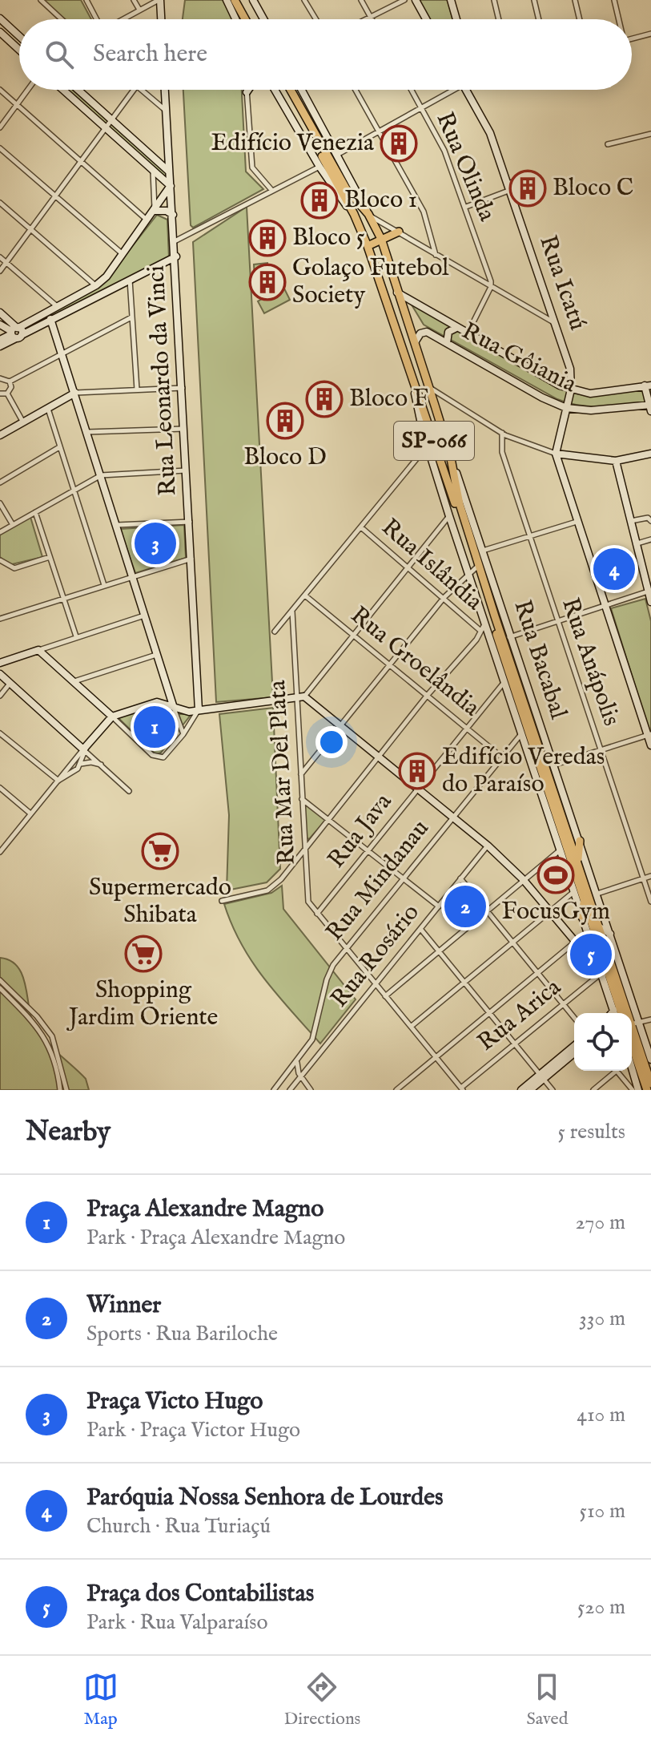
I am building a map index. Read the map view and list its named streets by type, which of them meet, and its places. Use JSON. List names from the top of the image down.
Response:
{
  "streets": {
    "main road": ["SP-066"],
    "street": [
      "Rua Olinda",
      "Rua Icatú",
      "Rua Gôiania",
      "Rua Leonardo da Vinci",
      "Rua Islândia",
      "Rua Bacabal",
      "Rua Groelândia",
      "Rua Anápolis",
      "Rua Mar Del Plata",
      "Rua Java",
      "Rua Mindanau",
      "Rua Rosário",
      "Rua Arica"
    ]
  },
  "crossings": [
    ["Rua Icatú", "Rua Gôiania"],
    ["Rua Gôiania", "SP-066"],
    ["SP-066", "Rua Bacabal"],
    ["Rua Groelândia", "Rua Java"],
    ["Rua Groelândia", "Rua Mindanau"],
    ["Rua Mar Del Plata", "Rua Java"],
    ["Rua Mar Del Plata", "Rua Mindanau"],
    ["Rua Mar Del Plata", "Rua Rosário"],
    ["Rua Mar Del Plata", "Rua Arica"]
  ],
  "places": {
    "building": [
      "Edifício Venezia",
      "Bloco C",
      "Bloco 1",
      "Bloco 5",
      "Golaço Futebol Society",
      "Bloco F",
      "Bloco D",
      "Edifício Veredas do Paraíso"
    ],
    "supermarket": ["Supermercado Shibata", "Shopping Jardim Oriente"],
    "sports": ["FocusGym"]
  },
  "page": {
    "search": "Search here",
    "pins": [
      "3",
      "4",
      "1",
      "2",
      "5"
    ],
    "heading": ["Nearby", "5 results"],
    "list": [
      {
        "mark": "1",
        "name": "Praça Alexandre Magno",
        "note": "Park · Praça Alexandre Magno",
        "value": "270 m"
      },
      {
        "mark": "2",
        "name": "Winner",
        "note": "Sports · Rua Bariloche",
        "value": "330 m"
      },
      {
        "mark": "3",
        "name": "Praça Victo Hugo",
        "note": "Park · Praça Victor Hugo",
        "value": "410 m"
      },
      {
        "mark": "4",
        "name": "Paróquia Nossa Senhora de Lourdes",
        "note": "Church · Rua Turiaçú",
        "value": "510 m"
      },
      {
        "mark": "5",
        "name": "Praça dos Contabilistas",
        "note": "Park · Rua Valparaíso",
        "value": "520 m"
      }
    ],
    "nav": ["Map", "Directions", "Saved"]
  }
}
